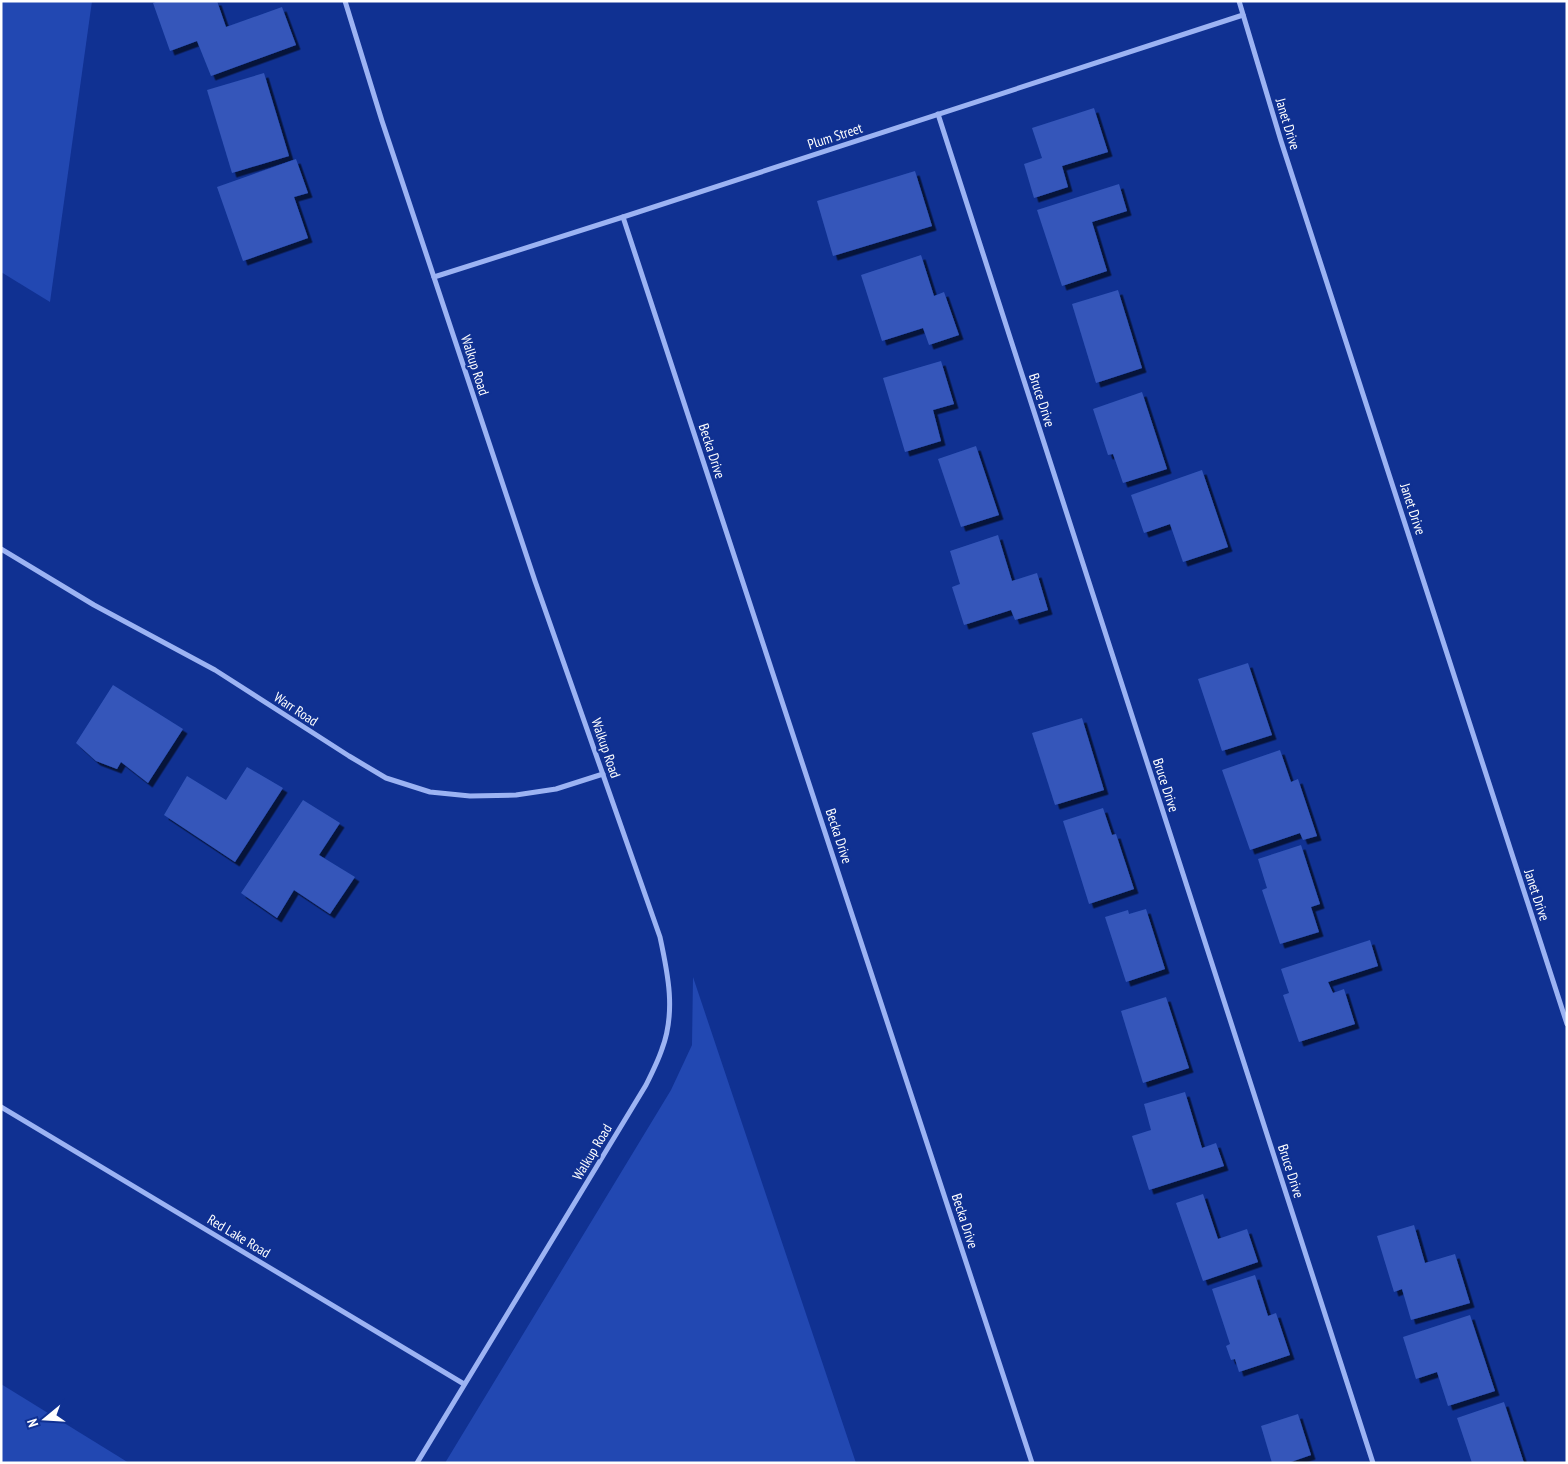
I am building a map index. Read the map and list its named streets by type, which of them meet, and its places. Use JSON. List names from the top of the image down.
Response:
{
  "streets": {
    "street": [
      "Janet Drive",
      "Plum Street",
      "Walkup Road",
      "Bruce Drive",
      "Becka Drive",
      "Warr Road",
      "Red Lake Road"
    ]
  },
  "crossings": [
    ["Janet Drive", "Plum Street"],
    ["Plum Street", "Walkup Road"],
    ["Plum Street", "Bruce Drive"],
    ["Plum Street", "Becka Drive"],
    ["Walkup Road", "Warr Road"],
    ["Walkup Road", "Red Lake Road"]
  ],
  "north": "left"
}
